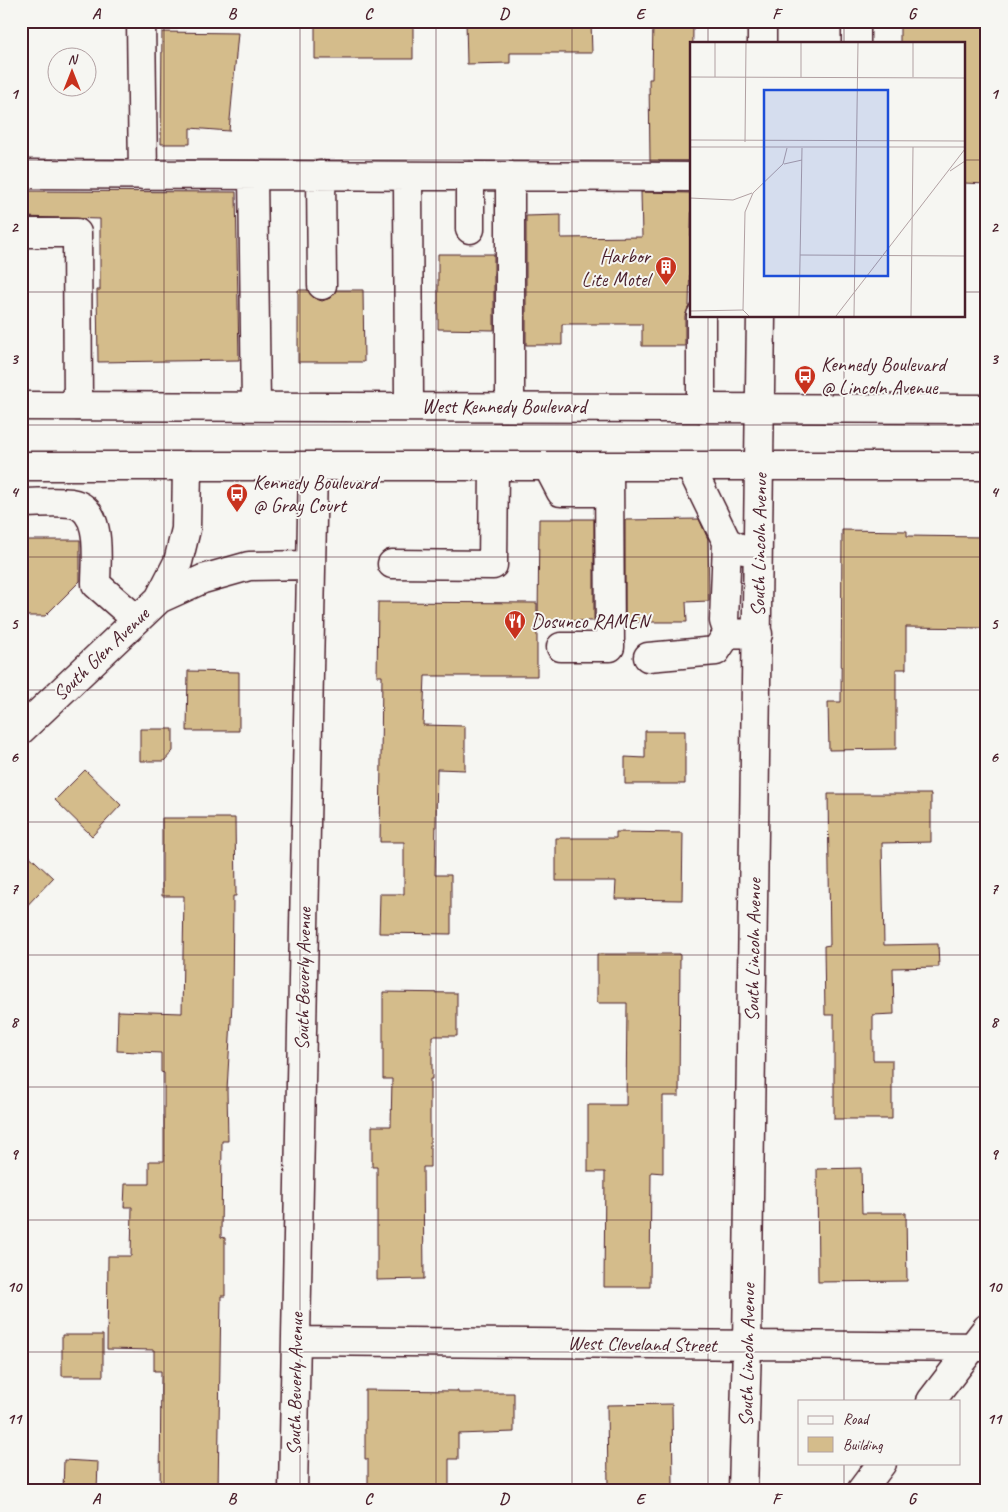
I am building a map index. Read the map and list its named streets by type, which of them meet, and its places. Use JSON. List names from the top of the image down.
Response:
{
  "streets": {
    "street": [
      "West Kennedy Boulevard",
      "South Lincoln Avenue",
      "South Glen Avenue",
      "South Beverly Avenue",
      "West Cleveland Street"
    ]
  },
  "crossings": [
    ["West Kennedy Boulevard", "South Lincoln Avenue"],
    ["South Lincoln Avenue", "West Cleveland Street"],
    ["South Glen Avenue", "South Beverly Avenue"],
    ["South Beverly Avenue", "West Cleveland Street"]
  ],
  "places": {
    "building": ["Harbor Lite Motel"],
    "bus stop": ["Kennedy Boulevard @ Lincoln Avenue", "Kennedy Boulevard @ Gray Court"],
    "restaurant": ["Dosunco RAMEN"]
  },
  "legend": ["Road", "Building"],
  "north": "top",
  "grid": {
    "columns": [
      "A",
      "B",
      "C",
      "D",
      "E",
      "F",
      "G"
    ],
    "rows": [
      "1",
      "2",
      "3",
      "4",
      "5",
      "6",
      "7",
      "8",
      "9",
      "10",
      "11"
    ]
  }
}
